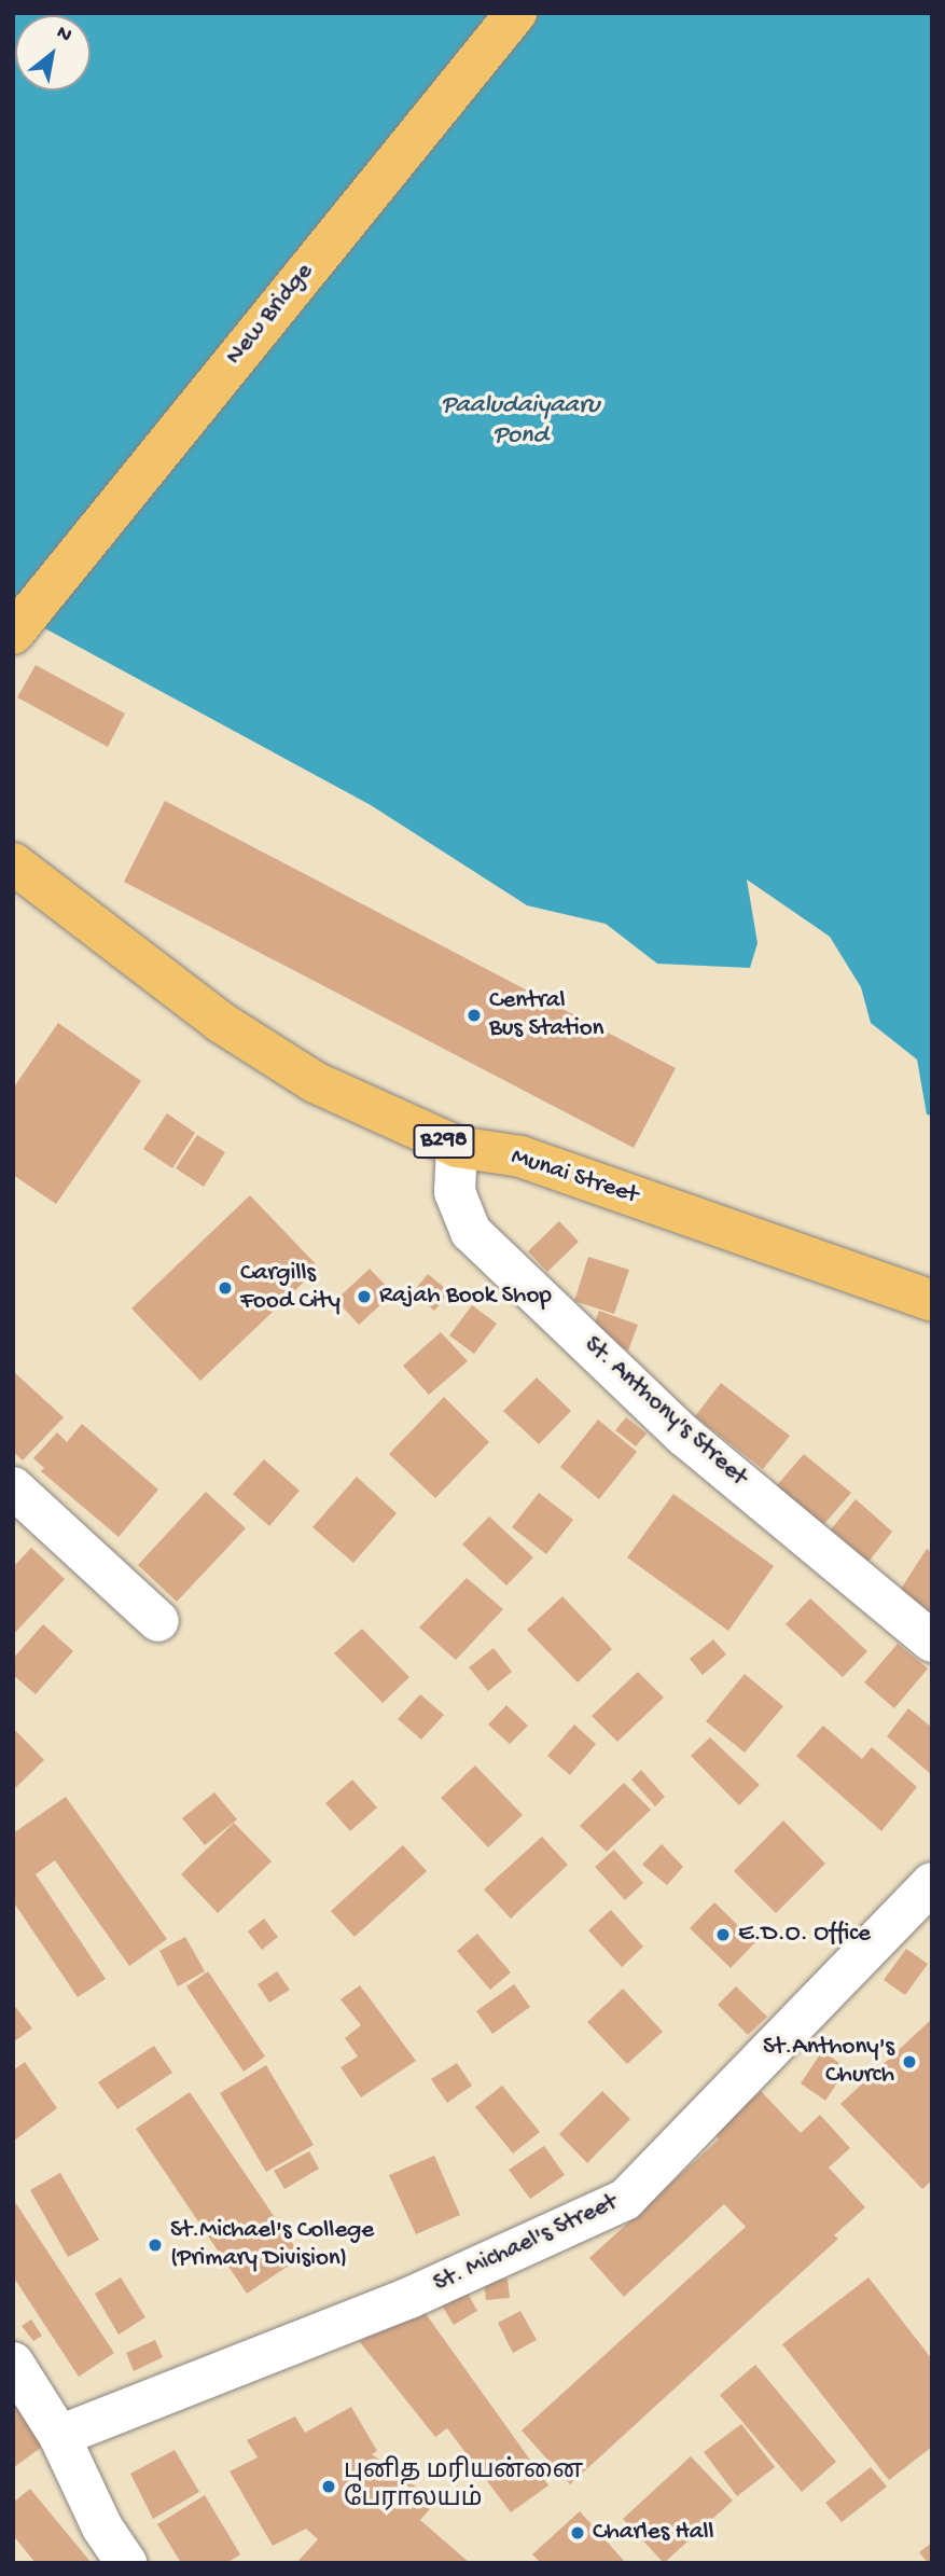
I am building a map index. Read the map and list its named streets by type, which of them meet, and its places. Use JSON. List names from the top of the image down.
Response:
{
  "streets": {
    "main road": ["New Bridge", "B298", "Munai Street"],
    "street": ["St. Anthony's Street", "St. Michael's Street"]
  },
  "crossings": [
    ["Munai Street", "St. Anthony's Street"]
  ],
  "water": ["Paaludaiyaaru Pond"],
  "places": [
    "Central Bus Station",
    "Cargills Food City",
    "Rajah Book Shop",
    "E.D.O. Office",
    "St.Anthony's Church",
    "St.Michael's College (Primary Division)",
    "புனித மரியன்னை பேராலயம்",
    "Charles Hall"
  ],
  "north": "top right"
}
